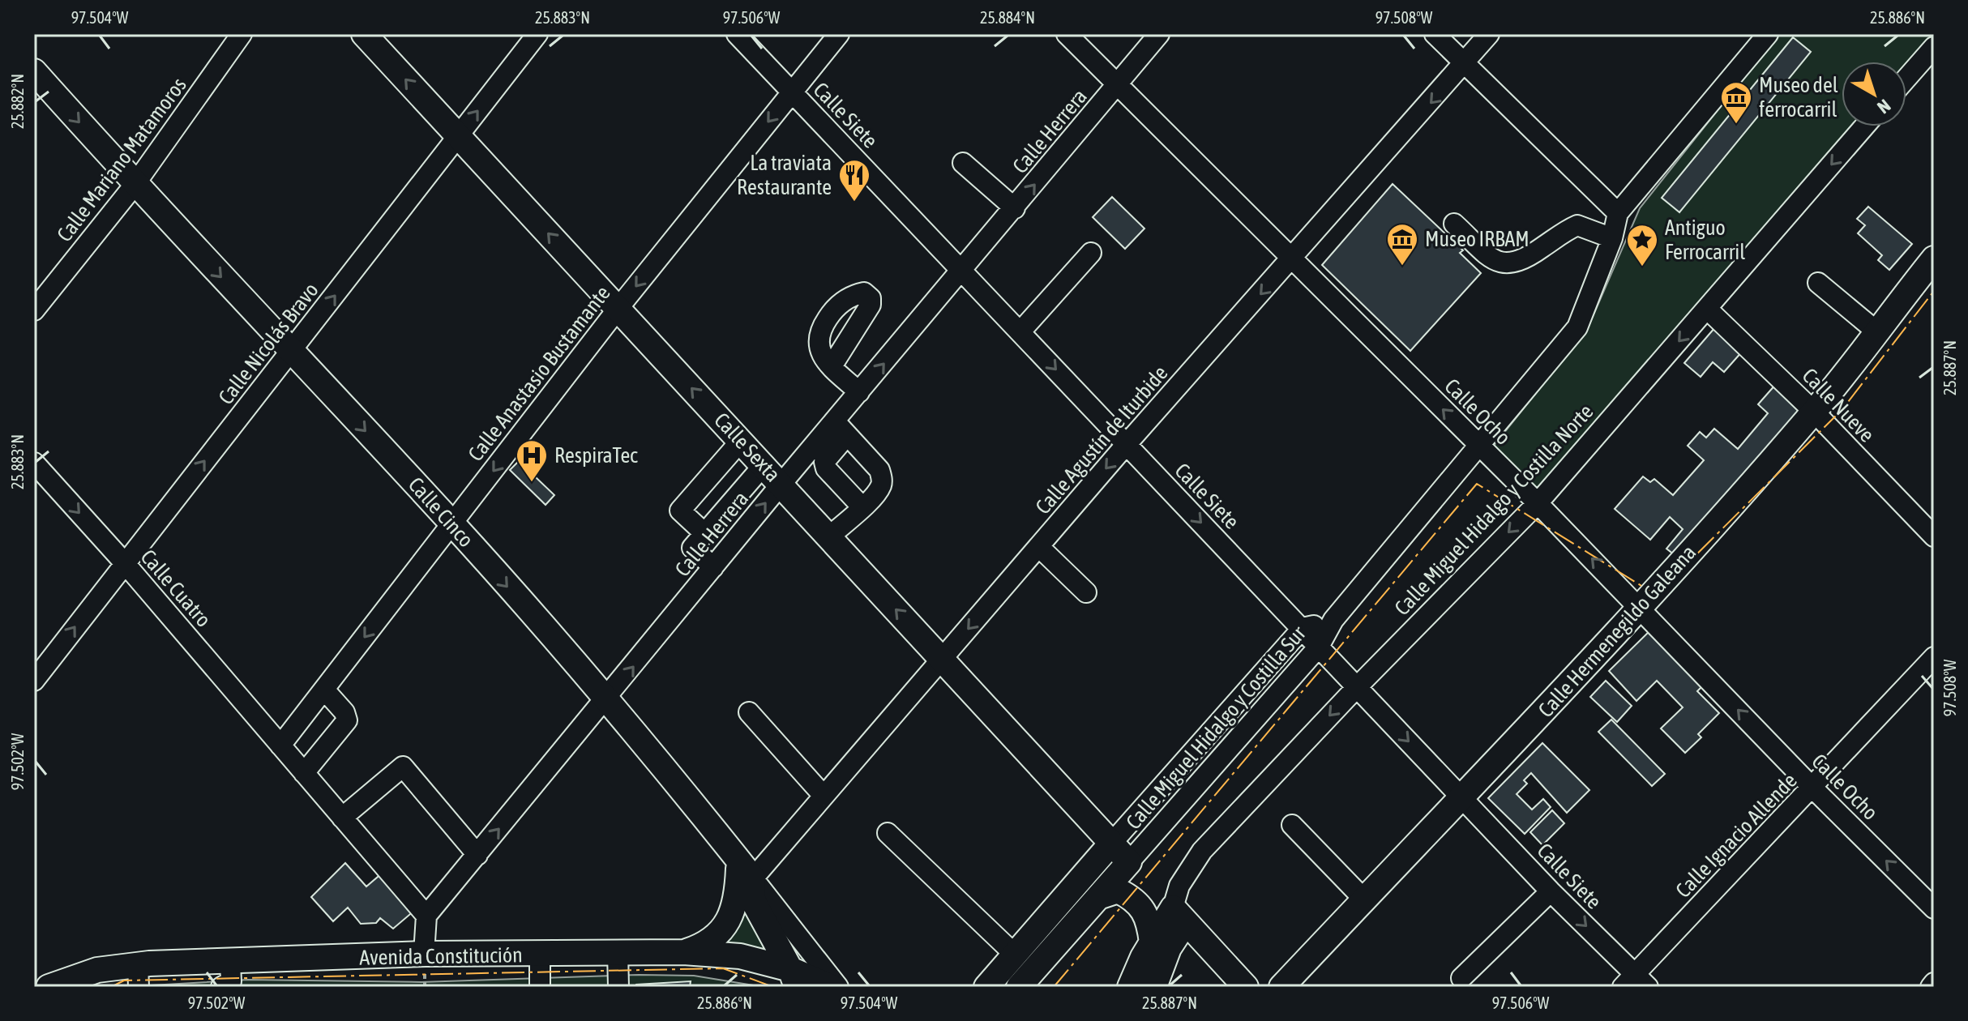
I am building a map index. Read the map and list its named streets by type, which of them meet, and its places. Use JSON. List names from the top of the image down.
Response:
{
  "streets": {
    "main road": [
      "Calle Sexta",
      "Calle Cinco",
      "Calle Hermenegildo Galeana",
      "Avenida Constitución"
    ],
    "street": [
      "Calle Siete",
      "Calle Herrera",
      "Calle Mariano Matamoros",
      "Calle Nicolás Bravo",
      "Calle Anastasio Bustamante",
      "Calle Nueve",
      "Calle Ocho",
      "Calle Agustín de Iturbide",
      "Calle Miguel Hidalgo y Costilla Norte",
      "Calle Cuatro",
      "Calle Miguel Hidalgo y Costilla Sur",
      "Calle Ignacio Allende"
    ]
  },
  "crossings": [
    ["Calle Siete", "Calle Herrera"],
    ["Calle Siete", "Calle Anastasio Bustamante"],
    ["Calle Siete", "Calle Agustín de Iturbide"],
    ["Calle Siete", "Calle Miguel Hidalgo y Costilla Norte"],
    ["Calle Siete", "Calle Hermenegildo Galeana"],
    ["Calle Siete", "Calle Miguel Hidalgo y Costilla Sur"],
    ["Calle Siete", "Calle Ignacio Allende"],
    ["Calle Herrera", "Calle Ocho"],
    ["Calle Herrera", "Calle Sexta"],
    ["Calle Herrera", "Calle Cinco"],
    ["Calle Herrera", "Calle Cuatro"],
    ["Calle Mariano Matamoros", "Calle Cinco"],
    ["Calle Nicolás Bravo", "Calle Sexta"],
    ["Calle Nicolás Bravo", "Calle Cinco"],
    ["Calle Nicolás Bravo", "Calle Cuatro"],
    ["Calle Anastasio Bustamante", "Calle Sexta"],
    ["Calle Anastasio Bustamante", "Calle Cinco"],
    ["Calle Anastasio Bustamante", "Calle Cuatro"],
    ["Calle Nueve", "Calle Miguel Hidalgo y Costilla Norte"],
    ["Calle Nueve", "Calle Hermenegildo Galeana"],
    ["Calle Ocho", "Calle Agustín de Iturbide"],
    ["Calle Ocho", "Calle Miguel Hidalgo y Costilla Norte"],
    ["Calle Ocho", "Calle Hermenegildo Galeana"],
    ["Calle Ocho", "Calle Miguel Hidalgo y Costilla Sur"],
    ["Calle Ocho", "Calle Ignacio Allende"],
    ["Calle Agustín de Iturbide", "Calle Sexta"],
    ["Calle Agustín de Iturbide", "Calle Cinco"],
    ["Calle Sexta", "Calle Miguel Hidalgo y Costilla Sur"]
  ],
  "one_way": [
    "Calle Siete",
    "Calle Herrera",
    "Calle Nicolás Bravo",
    "Calle Anastasio Bustamante",
    "Calle Ocho",
    "Calle Agustín de Iturbide",
    "Calle Sexta",
    "Calle Miguel Hidalgo y Costilla Norte",
    "Calle Cinco"
  ],
  "places": {
    "museum": ["Museo del ferrocarril", "Museo IRBAM"],
    "restaurant": ["La traviata Restaurante"],
    "place": ["Antiguo Ferrocarril"],
    "hospital": ["RespiraTec"]
  },
  "north": "bottom right",
  "coordinates": [
    "97.504°W",
    "25.883°N",
    "97.506°W",
    "25.884°N",
    "97.508°W",
    "25.886°N",
    "25.882°N",
    "25.887°N",
    "97.502°W"
  ]
}
